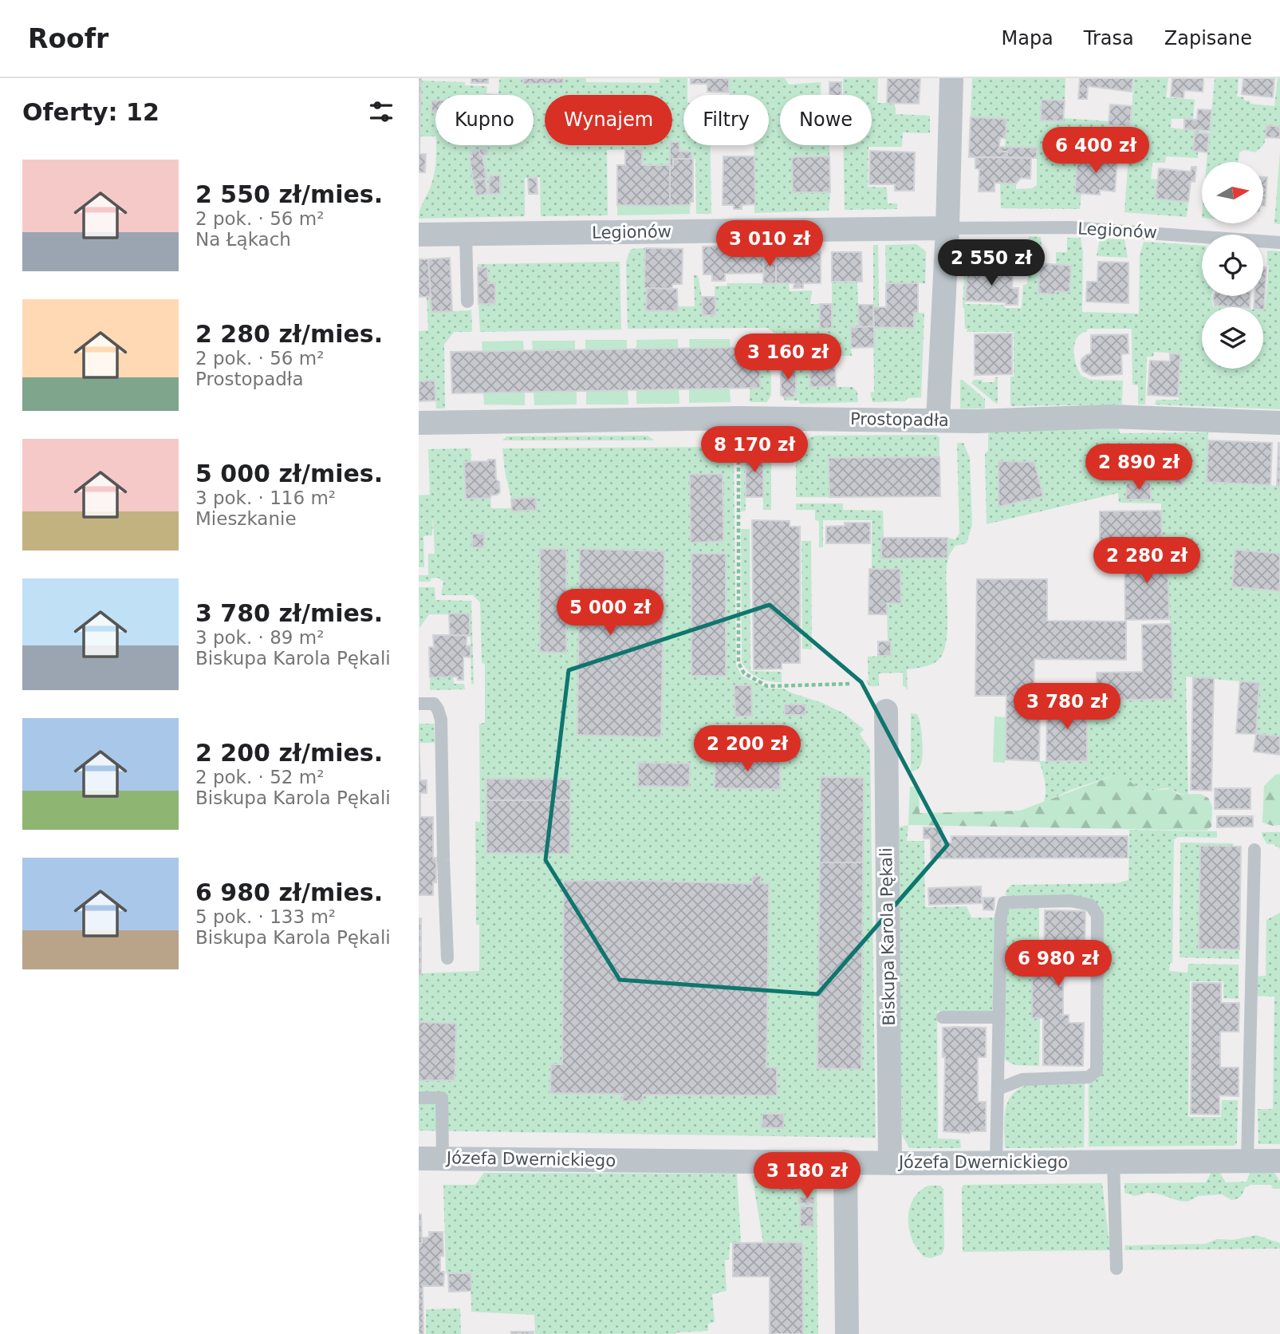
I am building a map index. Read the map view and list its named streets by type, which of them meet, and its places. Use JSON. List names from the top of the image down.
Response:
{
  "streets": {
    "street": [
      "Legionów",
      "Prostopadła",
      "Biskupa Karola Pękali",
      "Józefa Dwernickiego"
    ]
  },
  "crossings": [
    ["Biskupa Karola Pękali", "Józefa Dwernickiego"]
  ],
  "north": "right",
  "page": {
    "header": "Roofr",
    "nav": ["Mapa", "Trasa", "Zapisane"],
    "heading": "Oferty: 12",
    "chip": [
      "Kupno",
      "Wynajem",
      "Filtry",
      "Nowe"
    ],
    "price": [
      "6 400 zł",
      "3 010 zł",
      "2 550 zł",
      "3 160 zł",
      "8 170 zł",
      "2 890 zł",
      "2 280 zł",
      "5 000 zł",
      "3 780 zł",
      "2 200 zł",
      "6 980 zł",
      "3 180 zł"
    ],
    "list": [
      {
        "name": "2 550 zł/mies.",
        "note": "2 pok. · 56 m² · Na Łąkach"
      },
      {
        "name": "2 280 zł/mies.",
        "note": "2 pok. · 56 m² · Prostopadła"
      },
      {
        "name": "5 000 zł/mies.",
        "note": "3 pok. · 116 m² · Mieszkanie"
      },
      {
        "name": "3 780 zł/mies.",
        "note": "3 pok. · 89 m² · Biskupa Karola Pękali"
      },
      {
        "name": "2 200 zł/mies.",
        "note": "2 pok. · 52 m² · Biskupa Karola Pękali"
      },
      {
        "name": "6 980 zł/mies.",
        "note": "5 pok. · 133 m² · Biskupa Karola Pękali"
      }
    ]
  }
}
